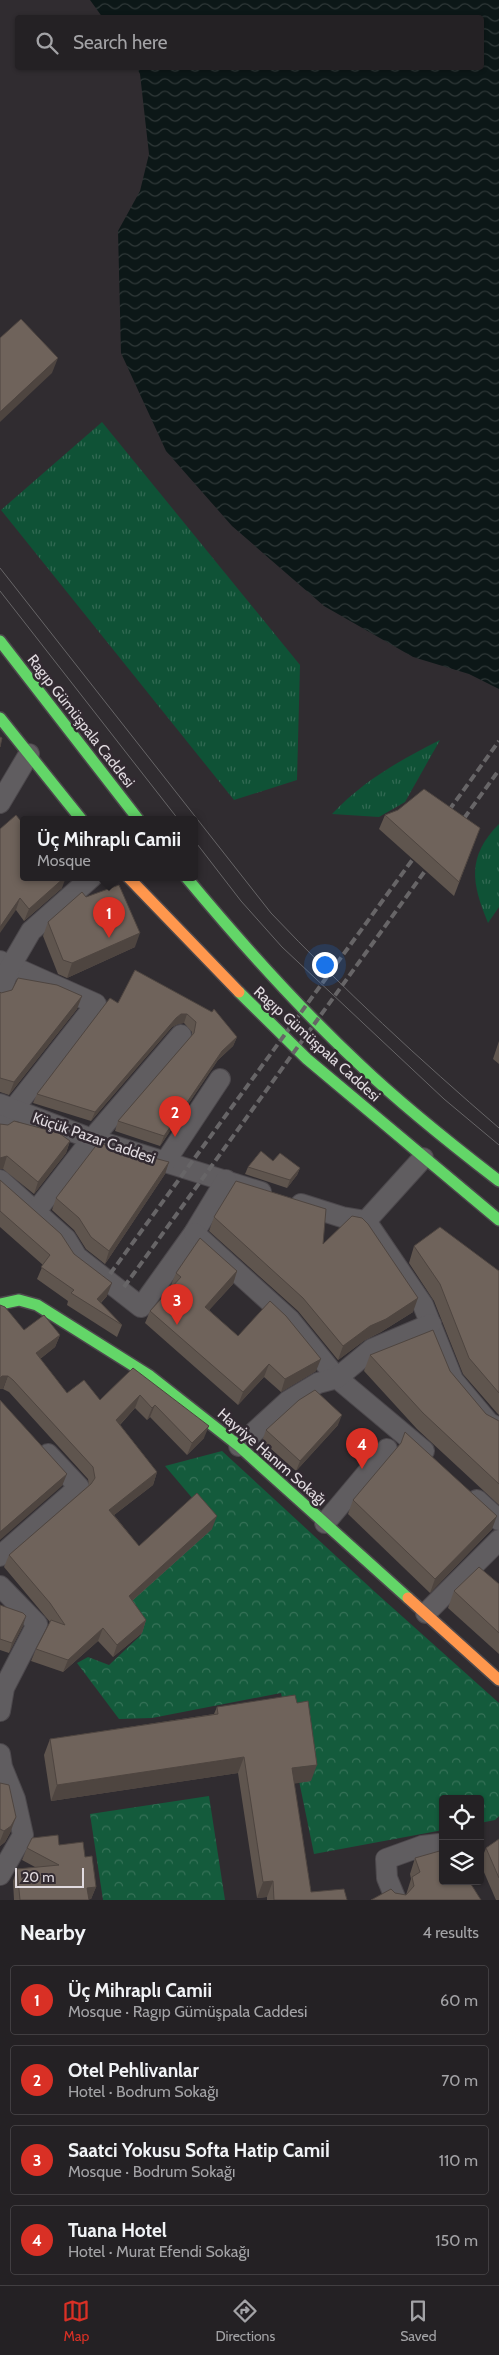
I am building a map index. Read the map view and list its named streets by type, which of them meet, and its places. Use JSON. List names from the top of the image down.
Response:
{
  "streets": {
    "main road": ["Ragıp Gümüşpala Caddesi", "Hayriye Hanım Sokağı"],
    "street": ["Küçük Pazar Caddesi"]
  },
  "scale_bar": "20 m",
  "page": {
    "search": "Search here",
    "popup": ["Üç Mihraplı Camii", "Mosque"],
    "pins": [
      "1",
      "2",
      "3",
      "4"
    ],
    "scale": "20 m",
    "heading": ["Nearby", "4 results"],
    "list": [
      {
        "mark": "1",
        "name": "Üç Mihraplı Camii",
        "note": "Mosque · Ragıp Gümüşpala Caddesi",
        "value": "60 m"
      },
      {
        "mark": "2",
        "name": "Otel Pehlivanlar",
        "note": "Hotel · Bodrum Sokağı",
        "value": "70 m"
      },
      {
        "mark": "3",
        "name": "Saatci Yokusu Softa Hatip Camiİ",
        "note": "Mosque · Bodrum Sokağı",
        "value": "110 m"
      },
      {
        "mark": "4",
        "name": "Tuana Hotel",
        "note": "Hotel · Murat Efendi Sokağı",
        "value": "150 m"
      }
    ],
    "nav": ["Map", "Directions", "Saved"]
  }
}
